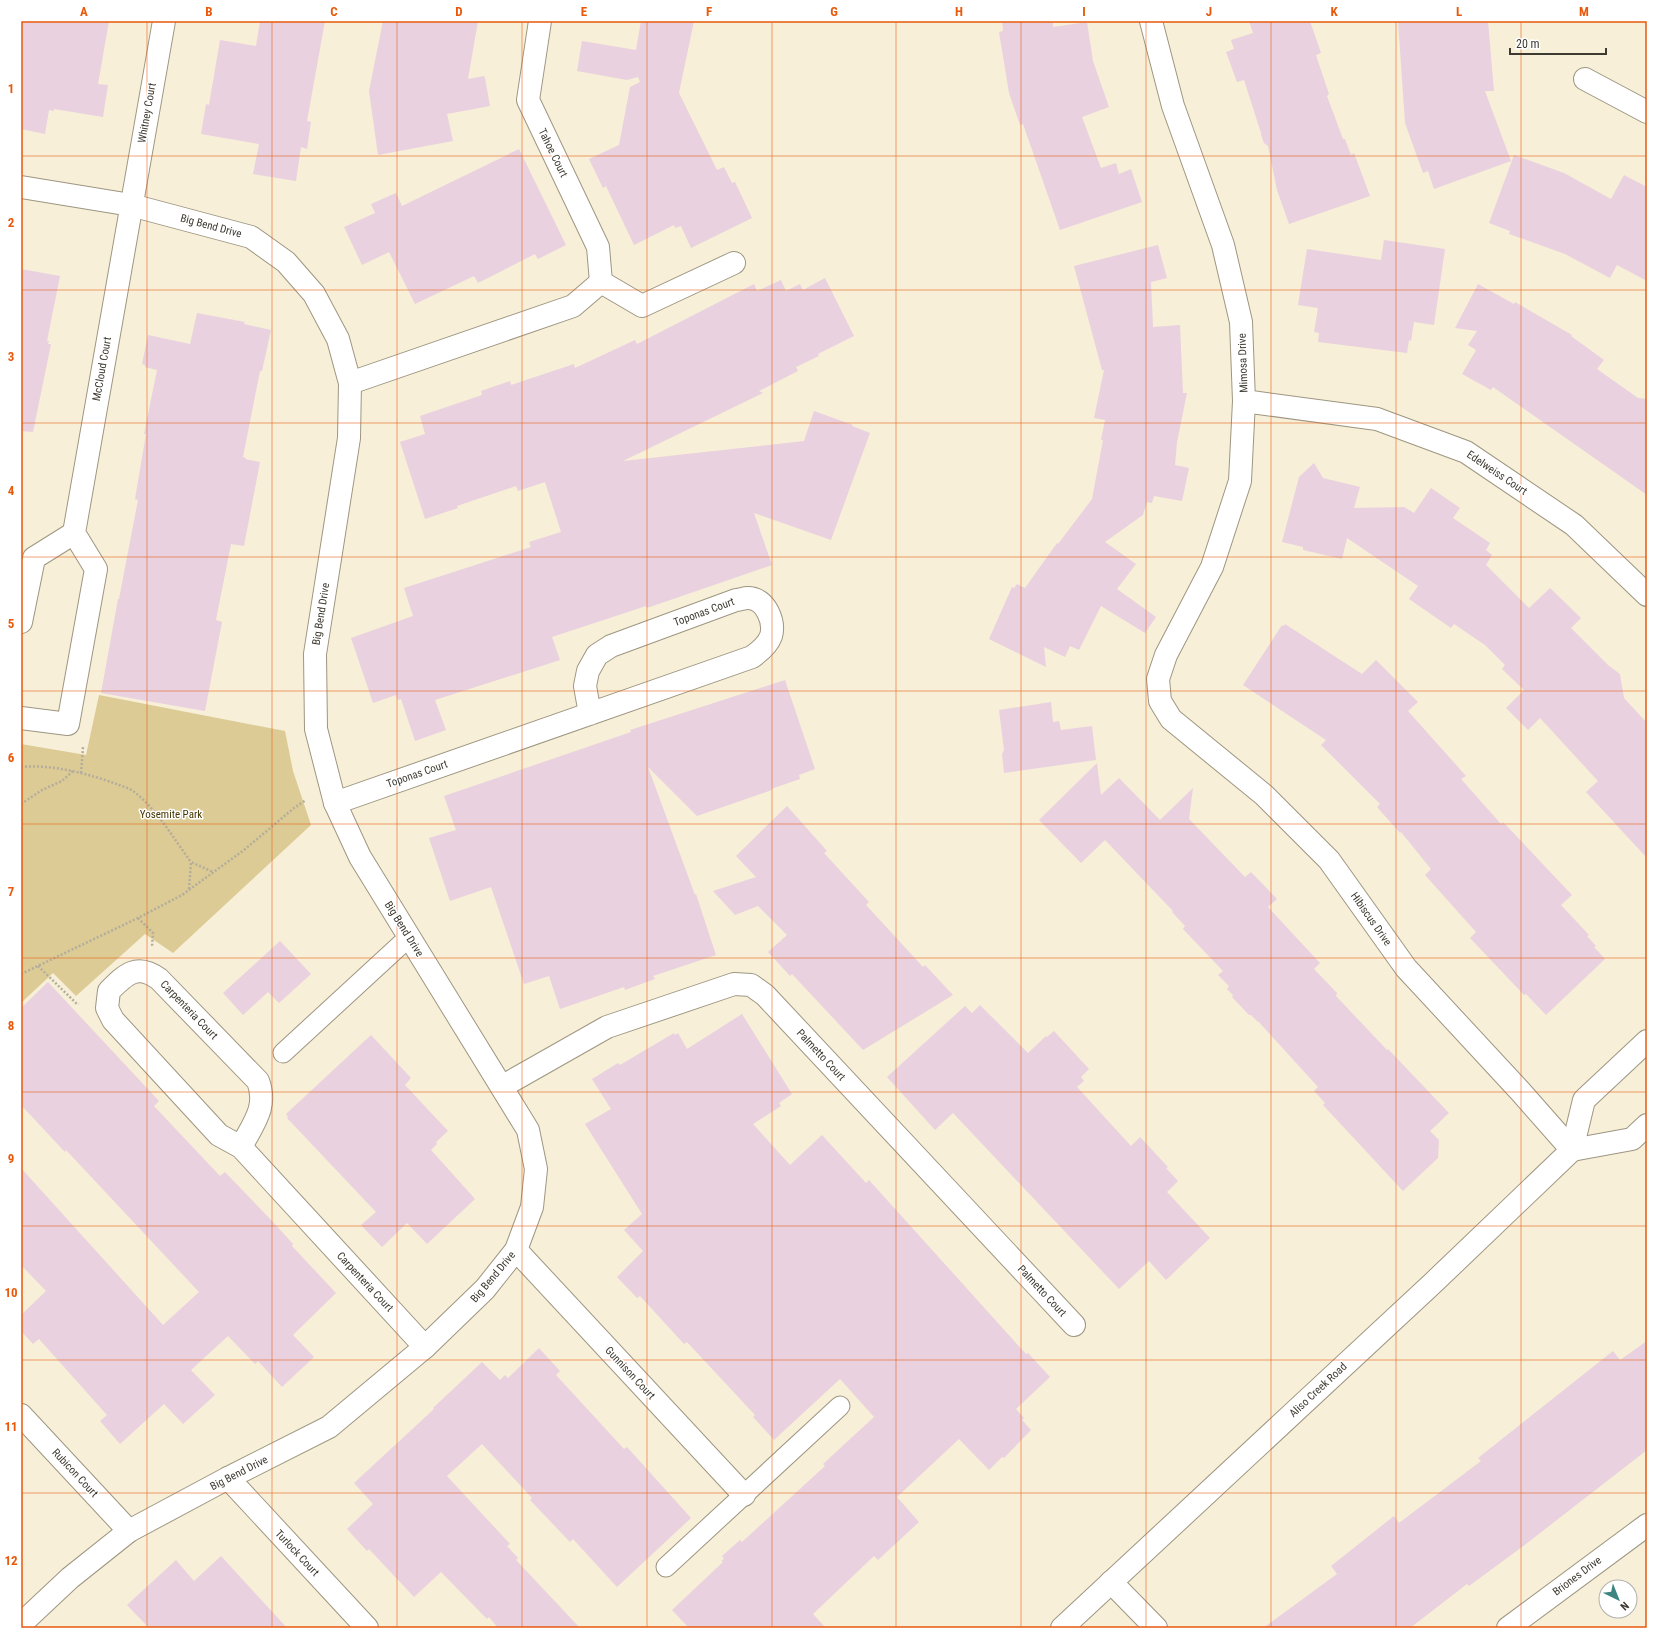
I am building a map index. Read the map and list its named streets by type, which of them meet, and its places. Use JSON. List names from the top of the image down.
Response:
{
  "streets": {
    "street": [
      "Whitney Court",
      "Tahoe Court",
      "Big Bend Drive",
      "Mimosa Drive",
      "McCloud Court",
      "Edelweiss Court",
      "Toponas Court",
      "Hibiscus Drive",
      "Carpenteria Court",
      "Palmetto Court",
      "Gunnison Court",
      "Aliso Creek Road",
      "Rubicon Court",
      "Turlock Court",
      "Briones Drive"
    ]
  },
  "crossings": [
    ["Whitney Court", "Big Bend Drive"],
    ["Whitney Court", "McCloud Court"],
    ["Big Bend Drive", "McCloud Court"],
    ["Big Bend Drive", "Toponas Court"],
    ["Big Bend Drive", "Carpenteria Court"],
    ["Big Bend Drive", "Palmetto Court"],
    ["Big Bend Drive", "Gunnison Court"],
    ["Big Bend Drive", "Rubicon Court"],
    ["Big Bend Drive", "Turlock Court"],
    ["Mimosa Drive", "Edelweiss Court"],
    ["Mimosa Drive", "Hibiscus Drive"],
    ["Hibiscus Drive", "Aliso Creek Road"]
  ],
  "parks": ["Yosemite Park"],
  "scale_bar": "20 m",
  "north": "bottom right",
  "grid": {
    "columns": [
      "A",
      "B",
      "C",
      "D",
      "E",
      "F",
      "G",
      "H",
      "I",
      "J",
      "K",
      "L",
      "M"
    ],
    "rows": [
      "1",
      "2",
      "3",
      "4",
      "5",
      "6",
      "7",
      "8",
      "9",
      "10",
      "11",
      "12"
    ]
  }
}
